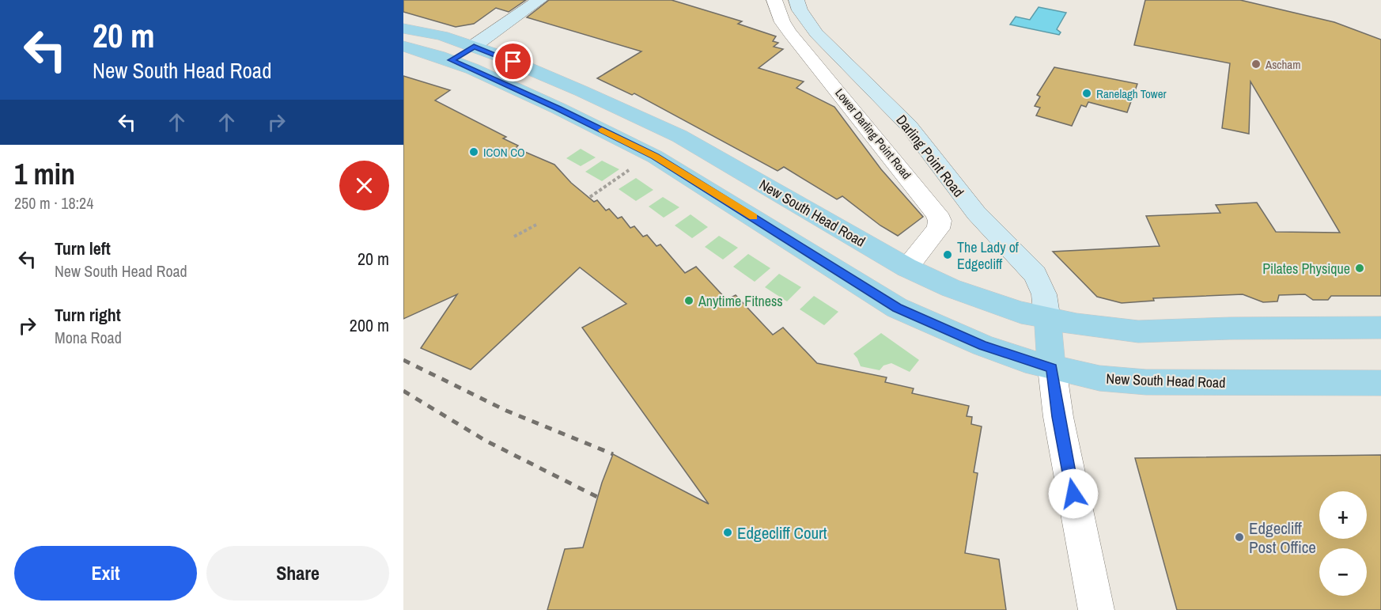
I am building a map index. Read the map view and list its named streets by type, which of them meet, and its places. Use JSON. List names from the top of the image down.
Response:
{
  "streets": {
    "main road": ["New South Head Road"],
    "street": ["Lower Darling Point Road", "Darling Point Road"]
  },
  "crossings": [
    ["Lower Darling Point Road", "New South Head Road"],
    ["Darling Point Road", "New South Head Road"]
  ],
  "places": [
    "Ascham",
    "Ranelagh Tower",
    "ICON CO",
    "The Lady of Edgecliff",
    "Pilates Physique",
    "Anytime Fitness",
    "Edgecliff Court",
    "Edgecliff Post Office"
  ],
  "page": {
    "turn": ["20 m", "New South Head Road"],
    "heading": ["1 min", "250 m · 18:24"],
    "list": [
      {
        "name": "Turn left",
        "note": "New South Head Road",
        "value": "20 m"
      },
      {
        "name": "Turn right",
        "note": "Mona Road",
        "value": "200 m"
      }
    ],
    "map_buttons": ["+", "−"],
    "buttons": ["Exit", "Share"]
  }
}
